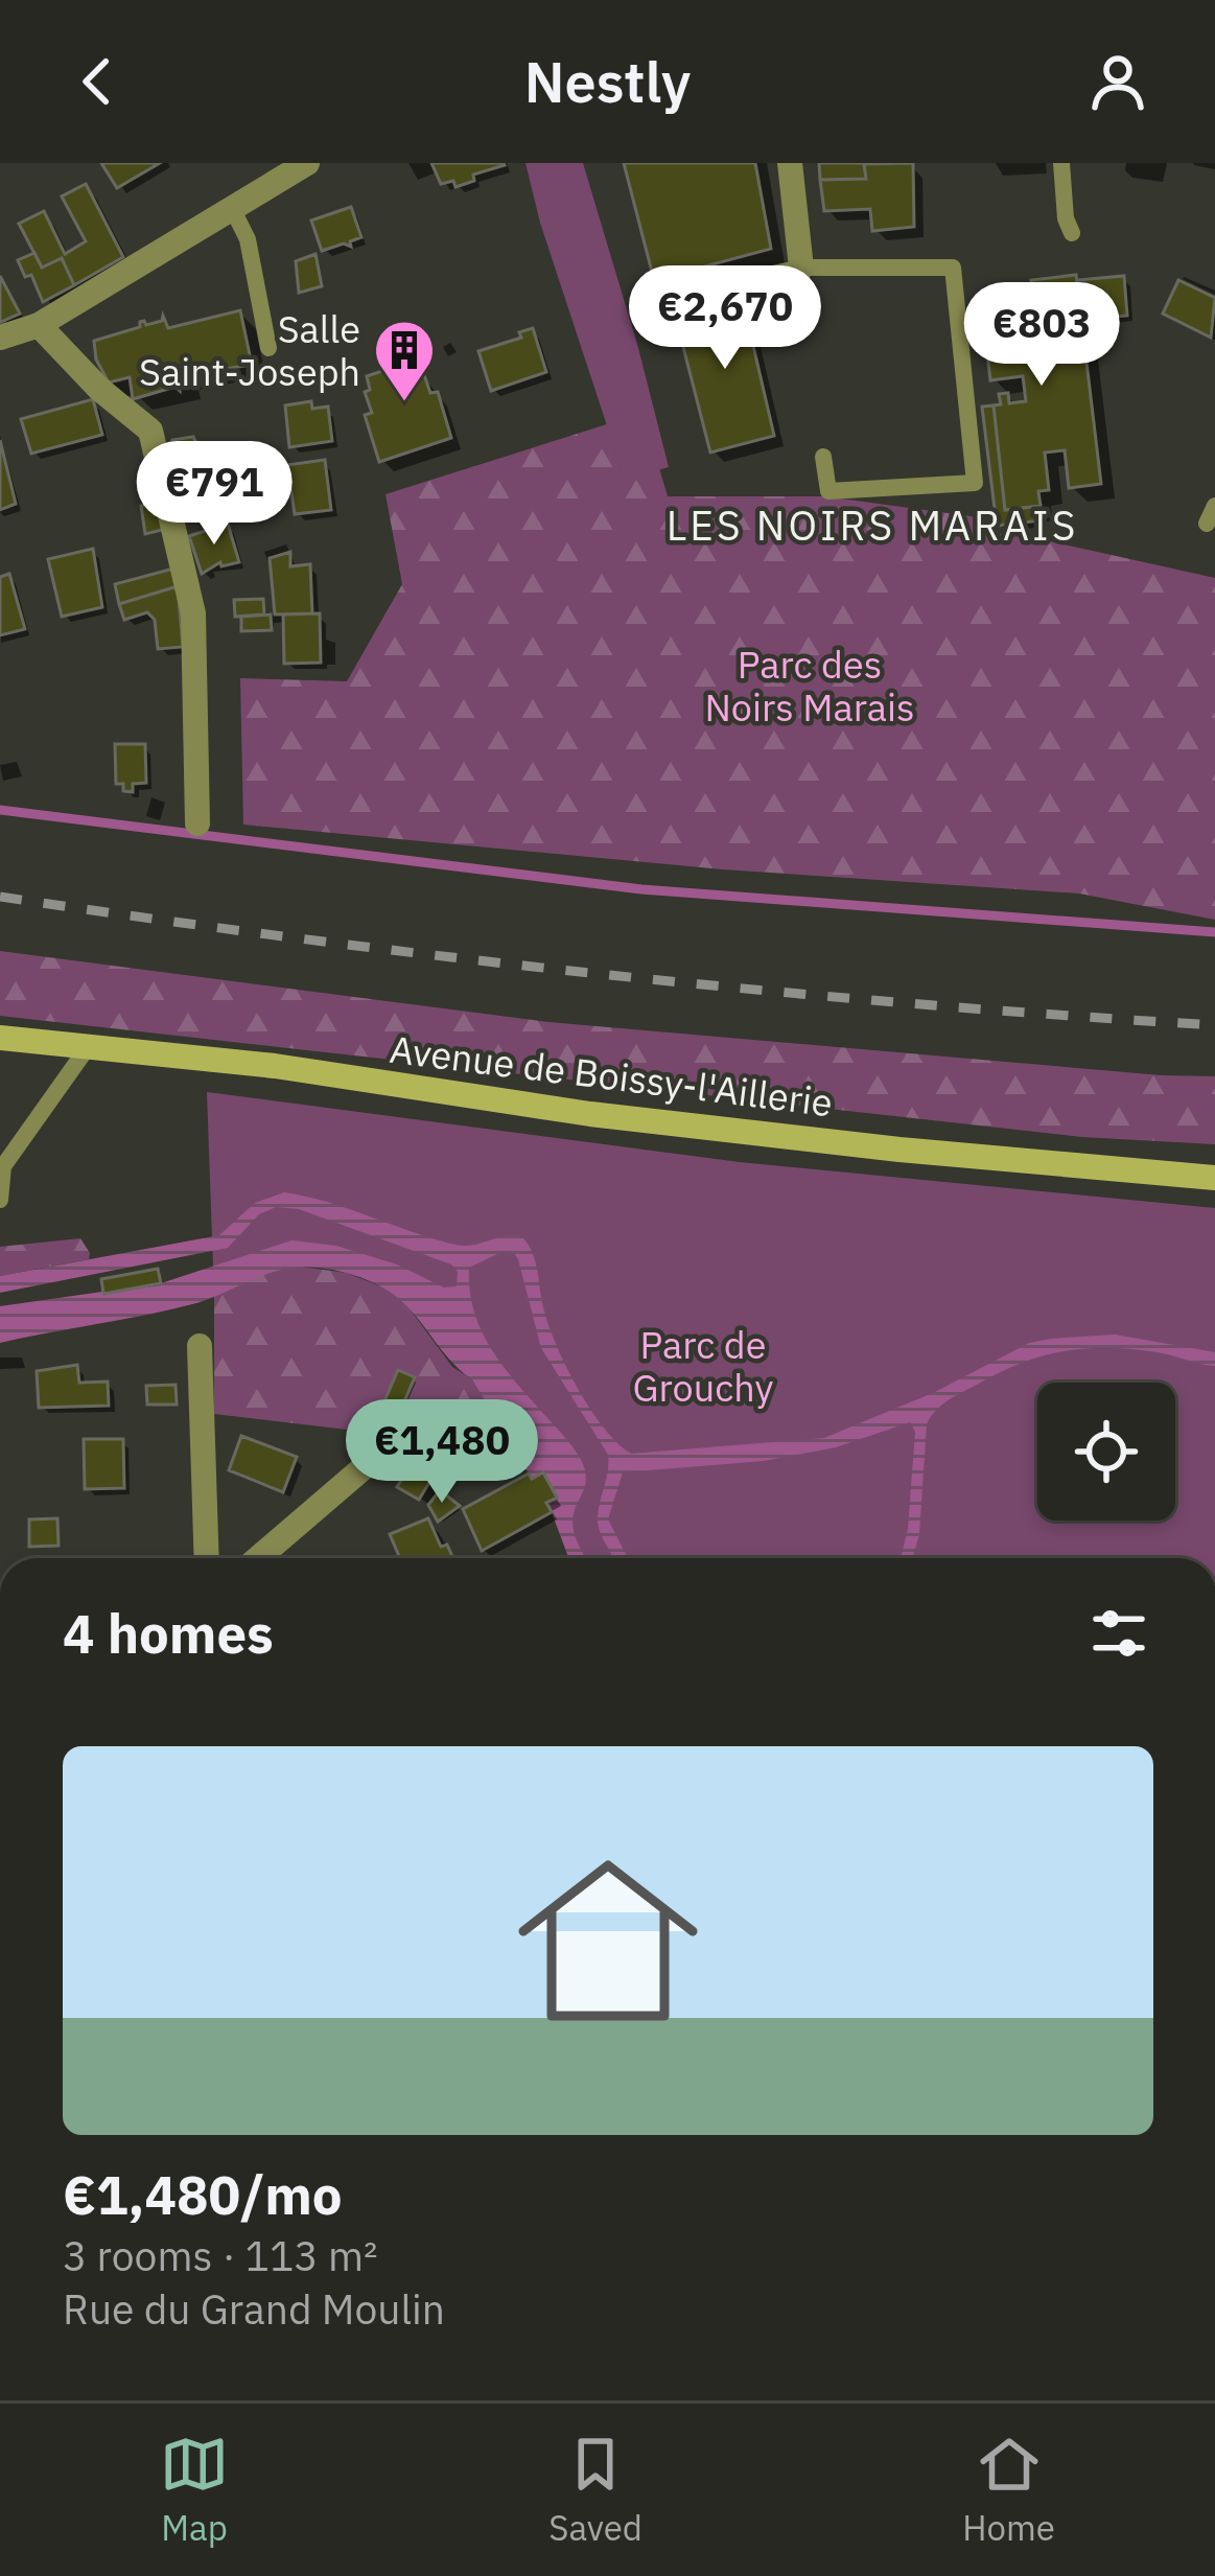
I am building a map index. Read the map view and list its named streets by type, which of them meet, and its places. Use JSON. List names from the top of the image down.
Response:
{
  "streets": {
    "main road": ["Avenue de Boissy-l'Aillerie"]
  },
  "districts": ["LES NOIRS MARAIS"],
  "parks": ["Parc des Noirs Marais", "Parc de Grouchy"],
  "places": {
    "building": ["Salle Saint-Joseph"]
  },
  "page": {
    "header": "Nestly",
    "price": [
      "€2,670",
      "€803",
      "€791",
      "€1,480"
    ],
    "heading": "4 homes",
    "list": [
      {
        "name": "€1,480/mo",
        "note": "3 rooms · 113 m² · Rue du Grand Moulin"
      }
    ],
    "tabs": ["Map", "Saved", "Home"]
  }
}
